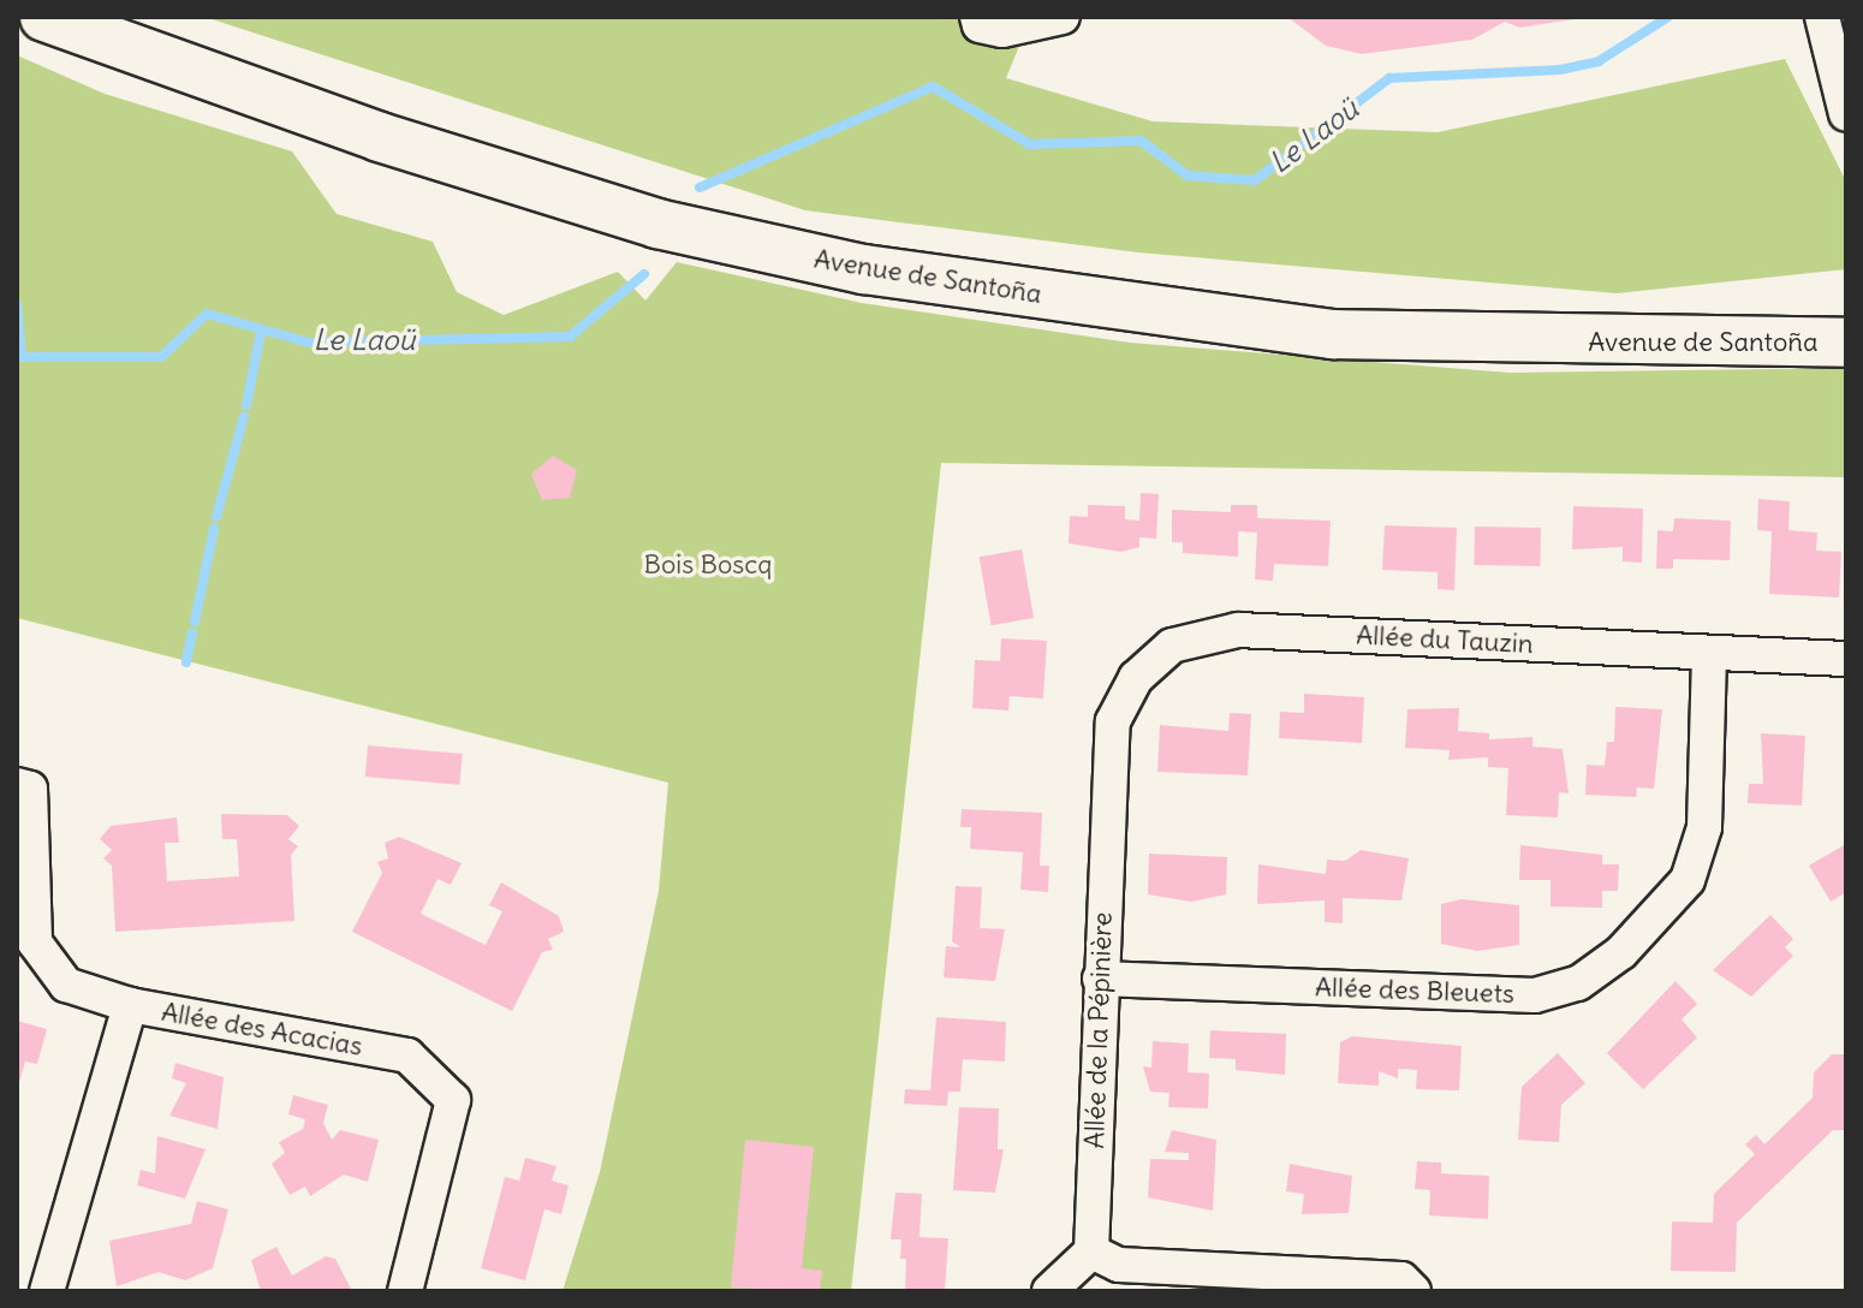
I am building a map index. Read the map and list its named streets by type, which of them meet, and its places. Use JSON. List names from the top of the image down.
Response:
{
  "streets": {
    "main road": ["Avenue de Santoña"],
    "street": [
      "Allée du Tauzin",
      "Allée des Bleuets",
      "Allée des Acacias",
      "Allée de la Pépinière"
    ]
  },
  "crossings": [
    ["Allée du Tauzin", "Allée des Bleuets"],
    ["Allée du Tauzin", "Allée de la Pépinière"],
    ["Allée des Bleuets", "Allée de la Pépinière"]
  ],
  "water": ["Le Laoü"],
  "parks": ["Bois Boscq"]
}
